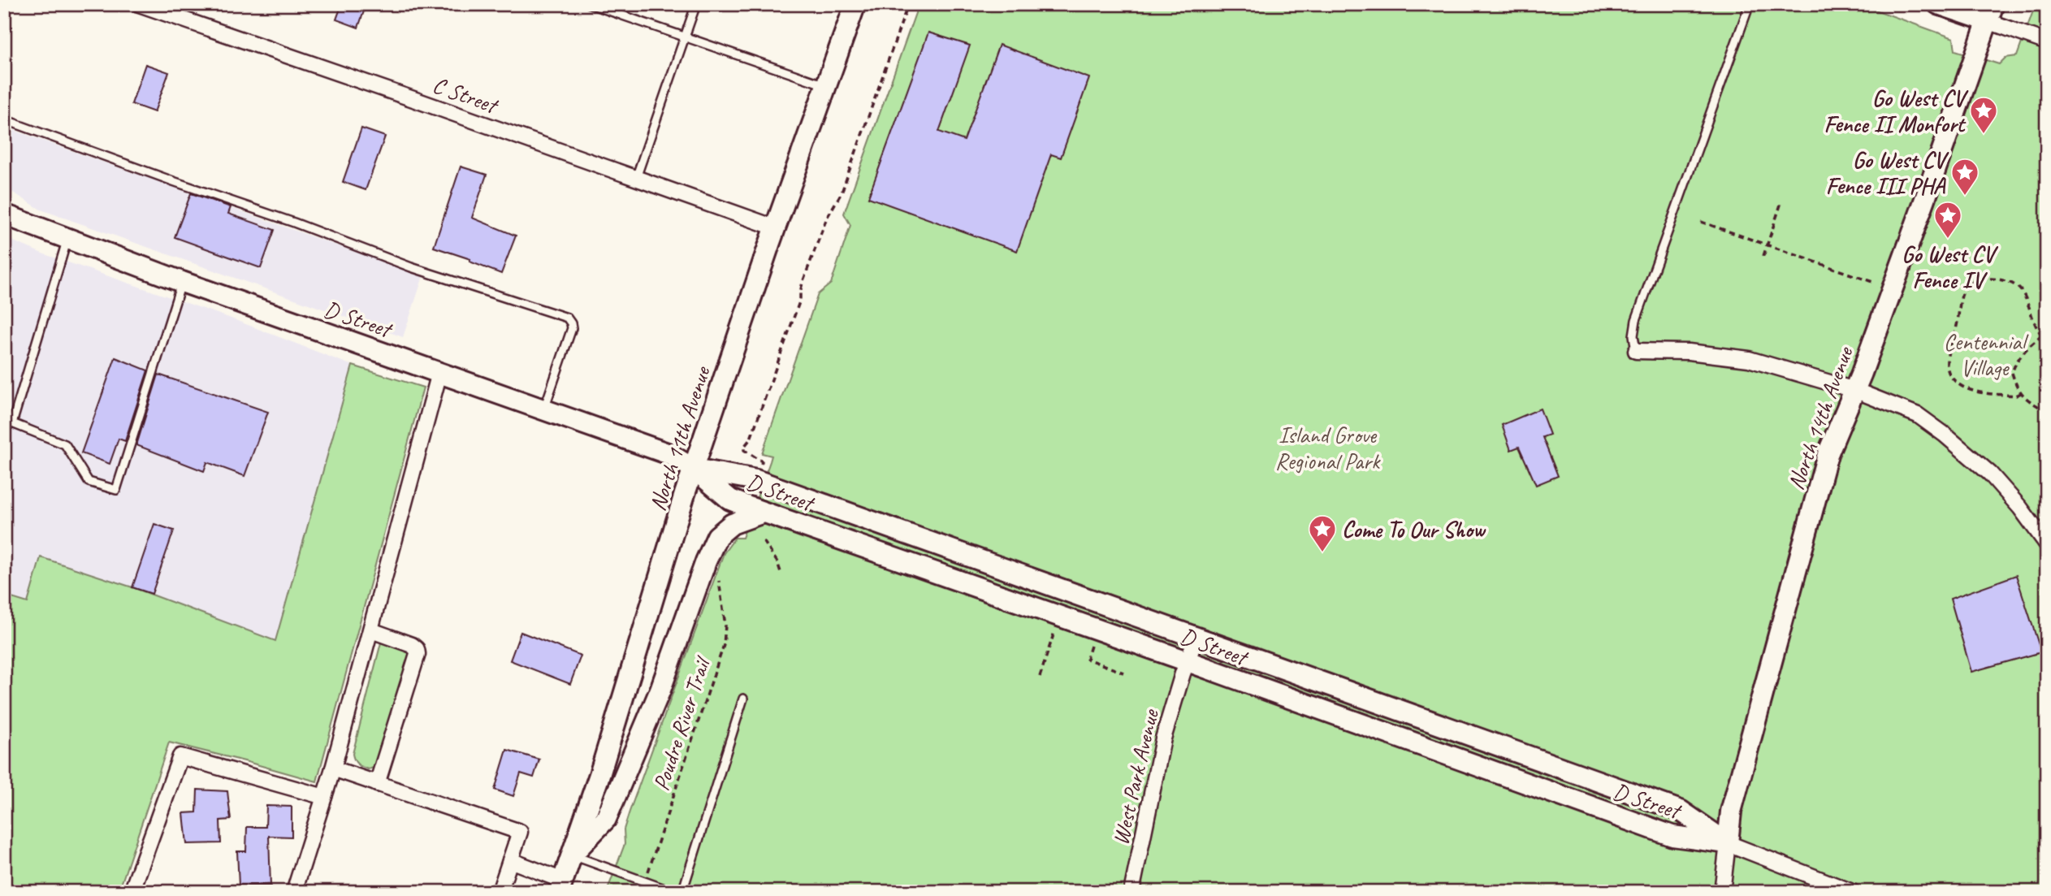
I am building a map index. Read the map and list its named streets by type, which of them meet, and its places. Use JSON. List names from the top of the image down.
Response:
{
  "streets": {
    "street": [
      "C Street",
      "D Street",
      "North 14th Avenue",
      "North 11th Avenue",
      "West Park Avenue"
    ],
    "path": ["Poudre River Trail"]
  },
  "crossings": [
    ["C Street", "North 11th Avenue"],
    ["D Street", "North 14th Avenue"],
    ["D Street", "North 11th Avenue"],
    ["D Street", "West Park Avenue"]
  ],
  "parks": ["Centennial Village", "Island Grove Regional Park"],
  "places": {
    "place": [
      "Go West CV Fence II Monfort",
      "Go West CV Fence III PHA",
      "Go West CV Fence IV",
      "Come To Our Show"
    ]
  }
}
